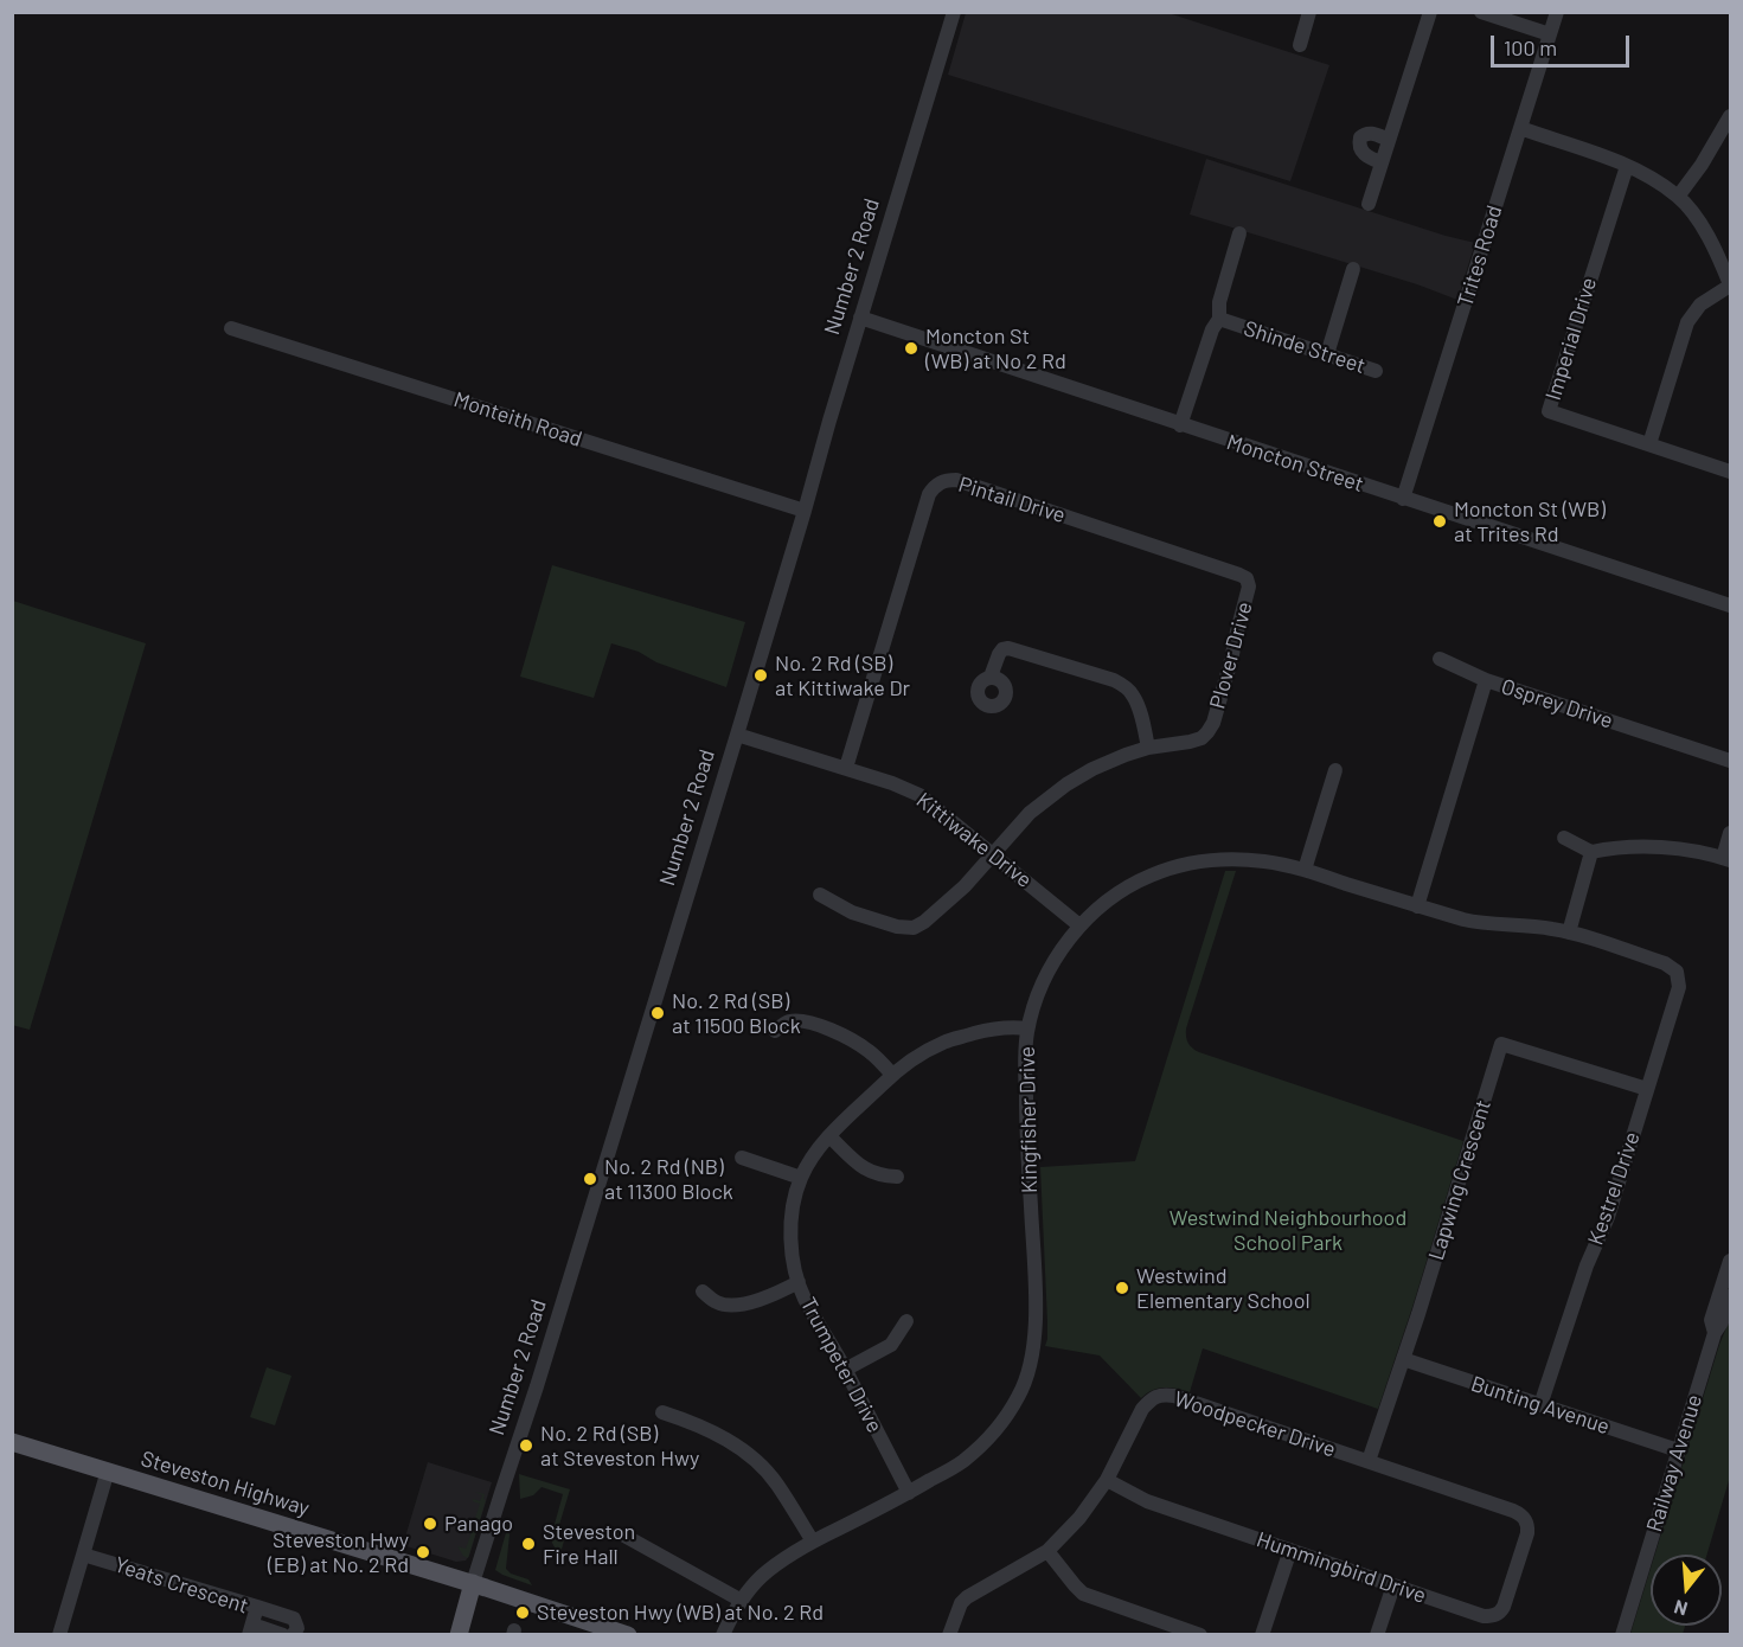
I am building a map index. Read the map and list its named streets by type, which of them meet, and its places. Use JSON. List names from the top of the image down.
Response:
{
  "streets": {
    "main road": ["Number 2 Road", "Steveston Highway"],
    "street": [
      "Trites Road",
      "Imperial Drive",
      "Shinde Street",
      "Monteith Road",
      "Moncton Street",
      "Pintail Drive",
      "Plover Drive",
      "Osprey Drive",
      "Kittiwake Drive",
      "Kingfisher Drive",
      "Lapwing Crescent",
      "Kestrel Drive",
      "Trumpeter Drive",
      "Bunting Avenue",
      "Woodpecker Drive",
      "Railway Avenue",
      "Hummingbird Drive",
      "Yeats Crescent"
    ]
  },
  "crossings": [
    ["Trites Road", "Moncton Street"],
    ["Number 2 Road", "Monteith Road"],
    ["Number 2 Road", "Moncton Street"],
    ["Number 2 Road", "Kittiwake Drive"],
    ["Number 2 Road", "Steveston Highway"],
    ["Shinde Street", "Moncton Street"],
    ["Pintail Drive", "Plover Drive"],
    ["Pintail Drive", "Kittiwake Drive"],
    ["Plover Drive", "Kittiwake Drive"],
    ["Osprey Drive", "Kingfisher Drive"],
    ["Kittiwake Drive", "Kingfisher Drive"],
    ["Kingfisher Drive", "Kestrel Drive"],
    ["Kingfisher Drive", "Trumpeter Drive"],
    ["Lapwing Crescent", "Kestrel Drive"],
    ["Lapwing Crescent", "Bunting Avenue"],
    ["Lapwing Crescent", "Woodpecker Drive"],
    ["Kestrel Drive", "Bunting Avenue"],
    ["Bunting Avenue", "Railway Avenue"],
    ["Woodpecker Drive", "Hummingbird Drive"]
  ],
  "parks": ["Westwind Neighbourhood School Park"],
  "places": [
    "Moncton St (WB) at No 2 Rd",
    "Moncton St (WB) at Trites Rd",
    "No. 2 Rd (SB) at Kittiwake Dr",
    "No. 2 Rd (SB) at 11500 Block",
    "No. 2 Rd (NB) at 11300 Block",
    "Westwind Elementary School",
    "No. 2 Rd (SB) at Steveston Hwy",
    "Panago",
    "Steveston Fire Hall",
    "Steveston Hwy (EB) at No. 2 Rd",
    "Steveston Hwy (WB) at No. 2 Rd"
  ],
  "scale_bar": "100 m",
  "north": "bottom"
}
